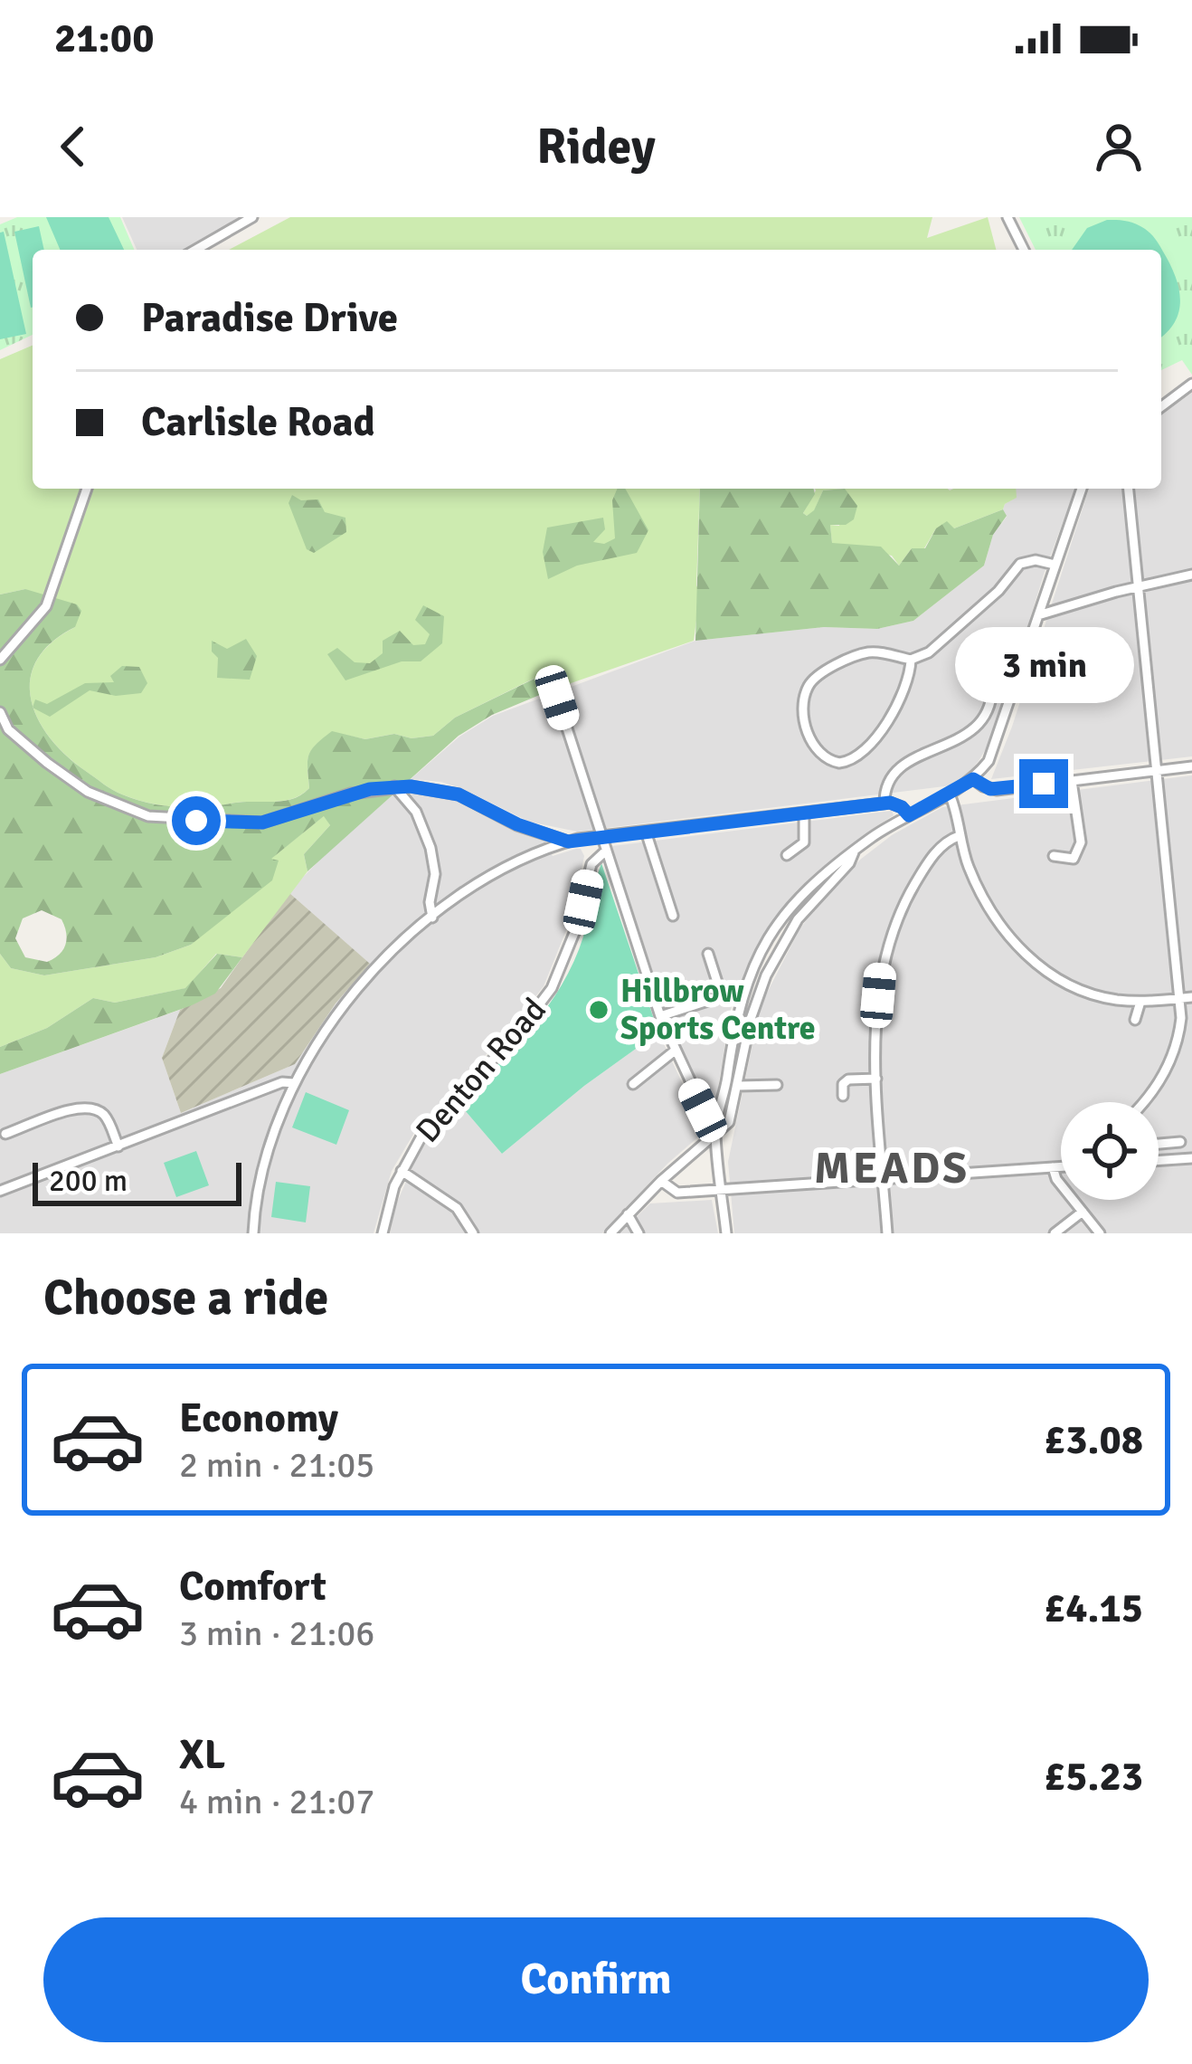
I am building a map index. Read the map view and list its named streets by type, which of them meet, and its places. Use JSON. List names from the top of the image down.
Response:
{
  "streets": {
    "street": ["Denton Road"]
  },
  "districts": ["MEADS"],
  "places": ["Hillbrow Sports Centre"],
  "scale_bar": "200 m",
  "page": {
    "status": "21:00",
    "header": "Ridey",
    "banner": ["Paradise Drive", "Carlisle Road"],
    "bubble": "3 min",
    "scale": "200 m",
    "heading": "Choose a ride",
    "list": [
      {
        "name": "Economy",
        "note": "2 min · 21:05",
        "value": "£3.08"
      },
      {
        "name": "Comfort",
        "note": "3 min · 21:06",
        "value": "£4.15"
      },
      {
        "name": "XL",
        "note": "4 min · 21:07",
        "value": "£5.23"
      }
    ],
    "buttons": "Confirm"
  }
}
